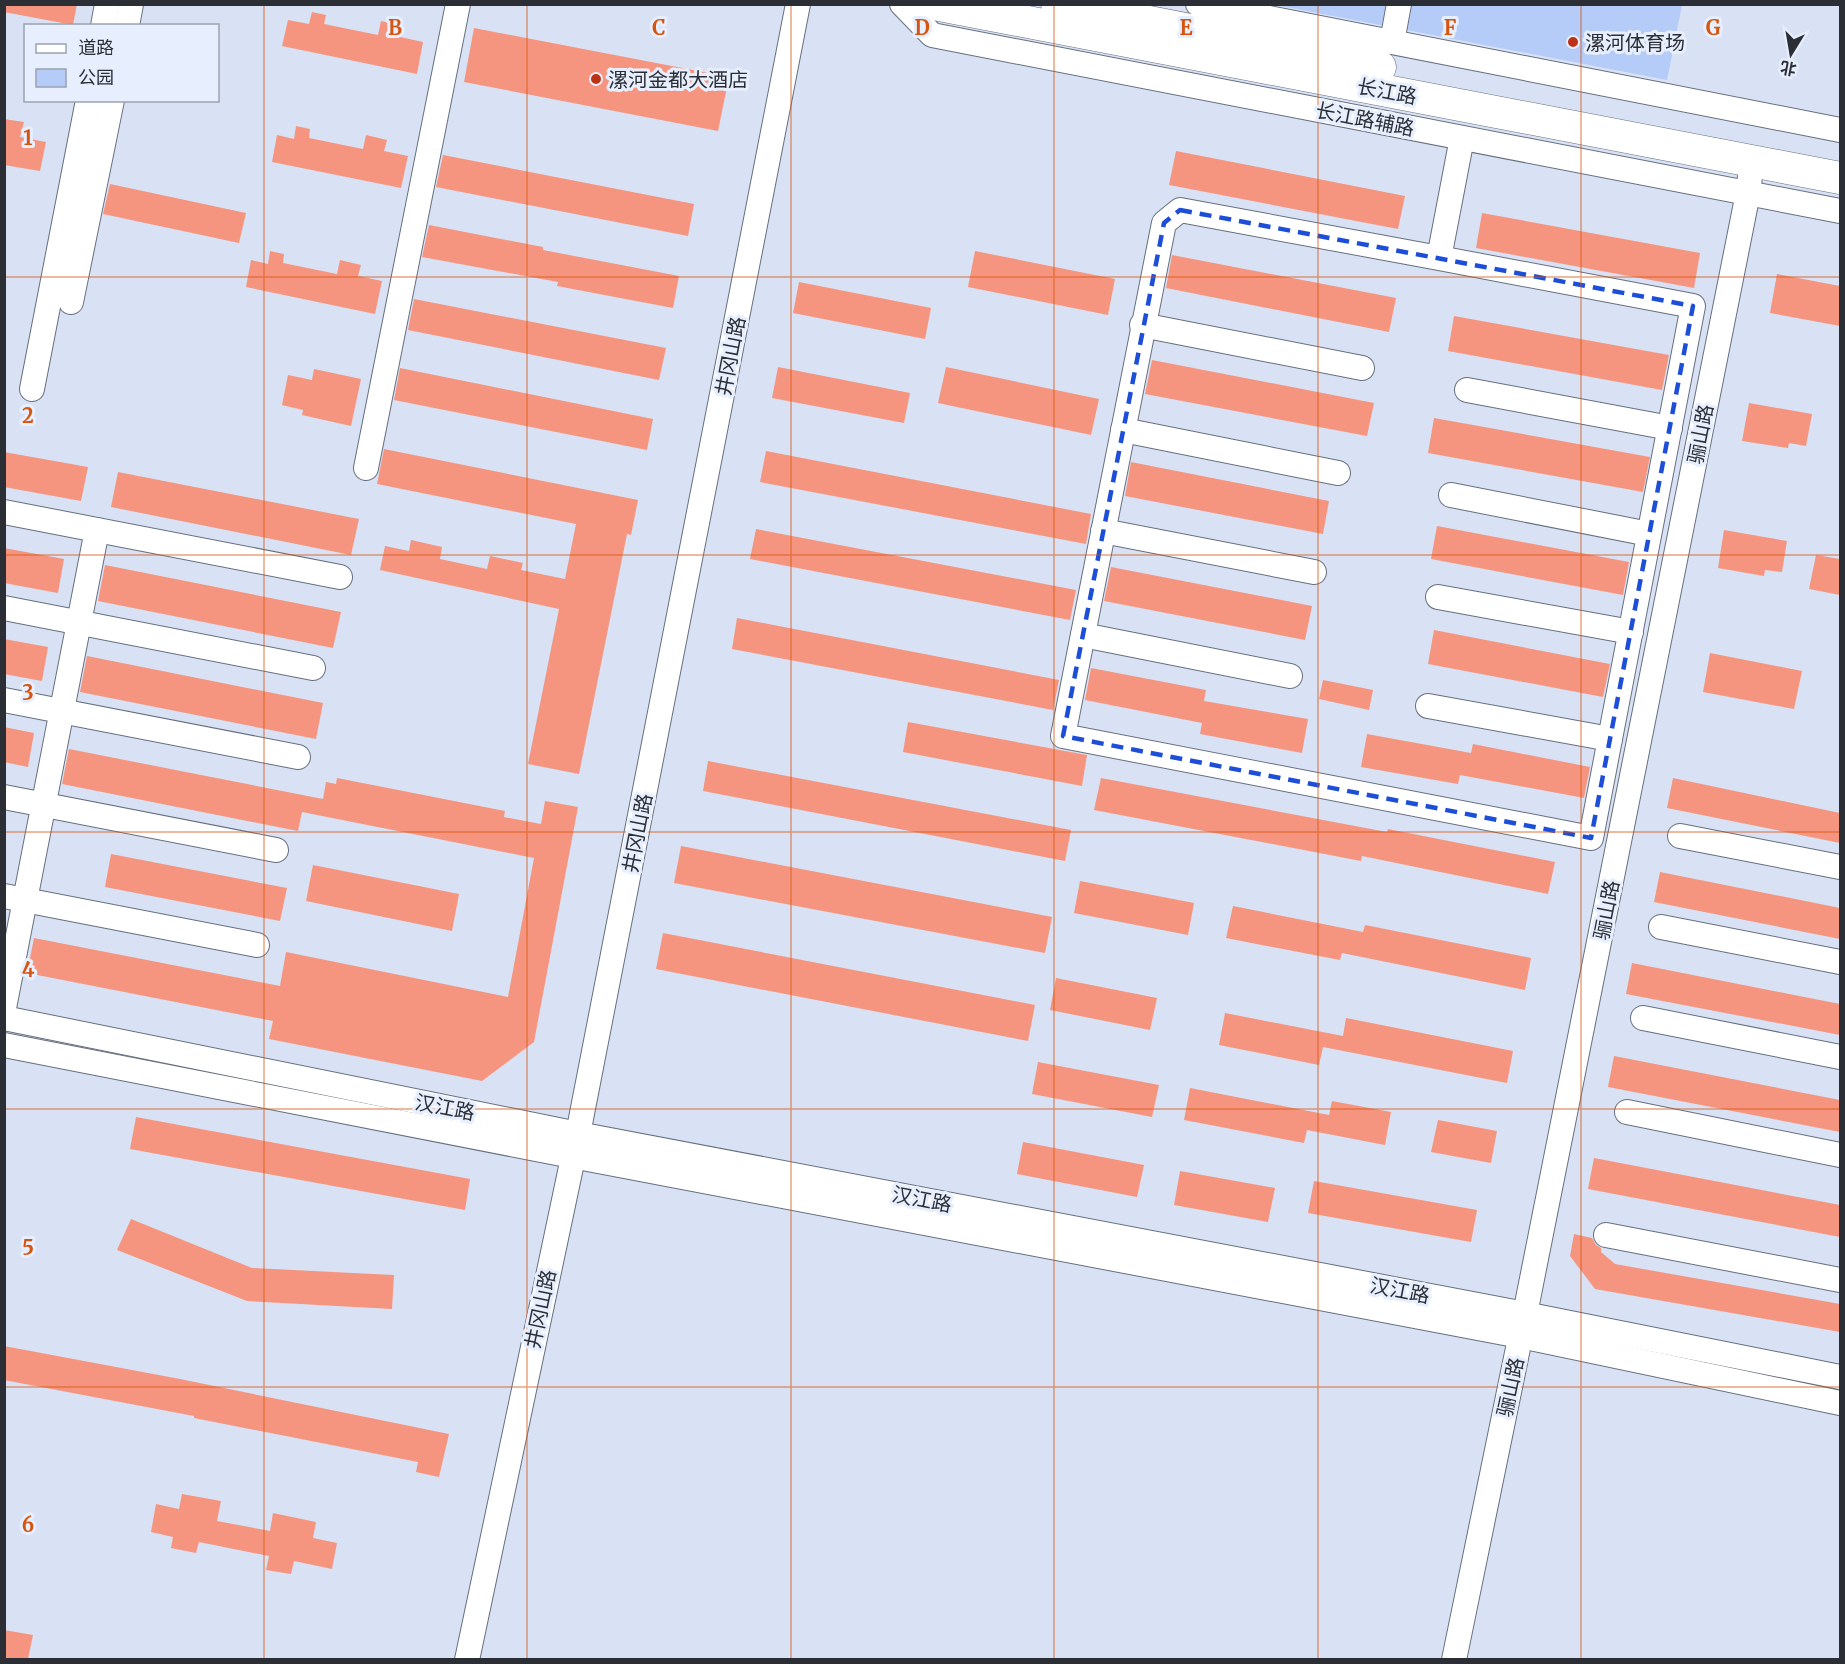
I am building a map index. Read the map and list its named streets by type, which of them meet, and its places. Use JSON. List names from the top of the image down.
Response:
{
  "streets": {
    "main road": ["长江路"],
    "street": [
      "长江路辅路",
      "井冈山路",
      "骊山路",
      "汉江路"
    ]
  },
  "crossings": [
    ["长江路", "骊山路"],
    ["长江路辅路", "骊山路"],
    ["井冈山路", "汉江路"],
    ["骊山路", "汉江路"]
  ],
  "places": ["漯河体育场", "漯河金都大酒店"],
  "legend": ["道路", "公园"],
  "north": "bottom",
  "grid": {
    "columns": [
      "B",
      "C",
      "D",
      "E",
      "F",
      "G"
    ],
    "rows": [
      "1",
      "2",
      "3",
      "4",
      "5",
      "6"
    ]
  }
}
